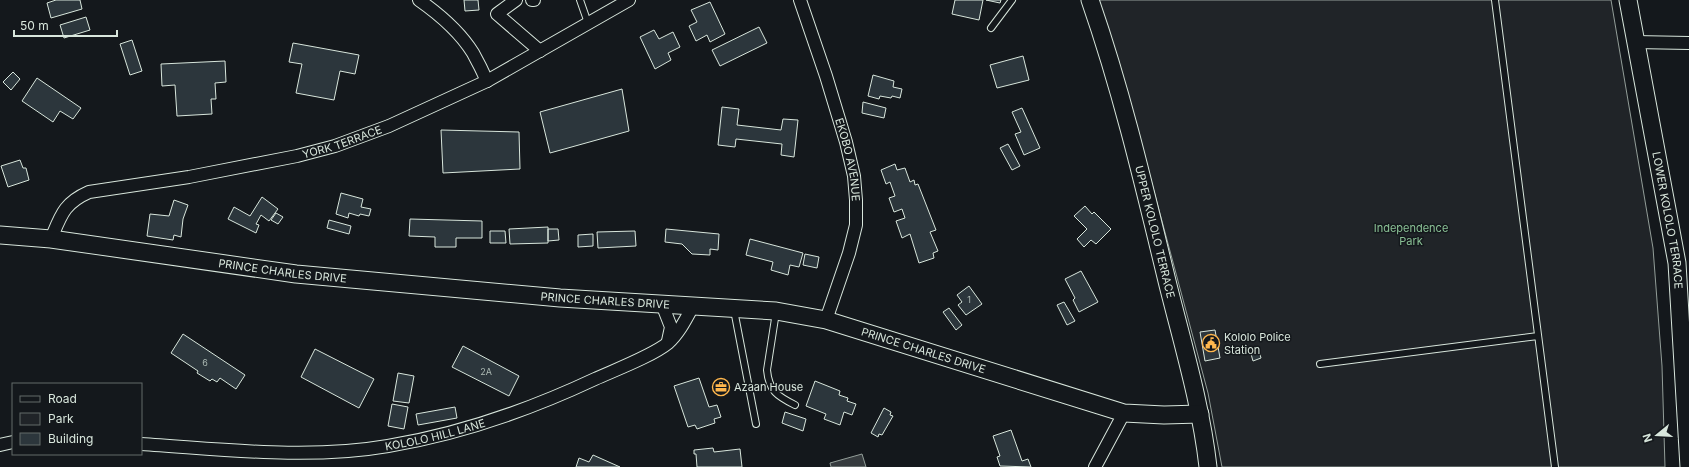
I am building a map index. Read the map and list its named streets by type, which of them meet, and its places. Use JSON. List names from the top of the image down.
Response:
{
  "streets": {
    "street": [
      "YORK TERRACE",
      "EKOBO AVENUE",
      "LOWER KOLOLO TERRACE",
      "UPPER KOLOLO TERRACE",
      "PRINCE CHARLES DRIVE",
      "KOLOLO HILL LANE"
    ]
  },
  "crossings": [
    ["YORK TERRACE", "PRINCE CHARLES DRIVE"],
    ["EKOBO AVENUE", "PRINCE CHARLES DRIVE"],
    ["UPPER KOLOLO TERRACE", "PRINCE CHARLES DRIVE"],
    ["PRINCE CHARLES DRIVE", "KOLOLO HILL LANE"]
  ],
  "parks": ["Independence Park"],
  "places": {
    "public building": ["Kololo Police Station"],
    "office": ["Azaan House"]
  },
  "house_numbers": ["1", "6", "2A"],
  "legend": ["Road", "Park", "Building"],
  "scale_bar": "50 m",
  "north": "left"
}
